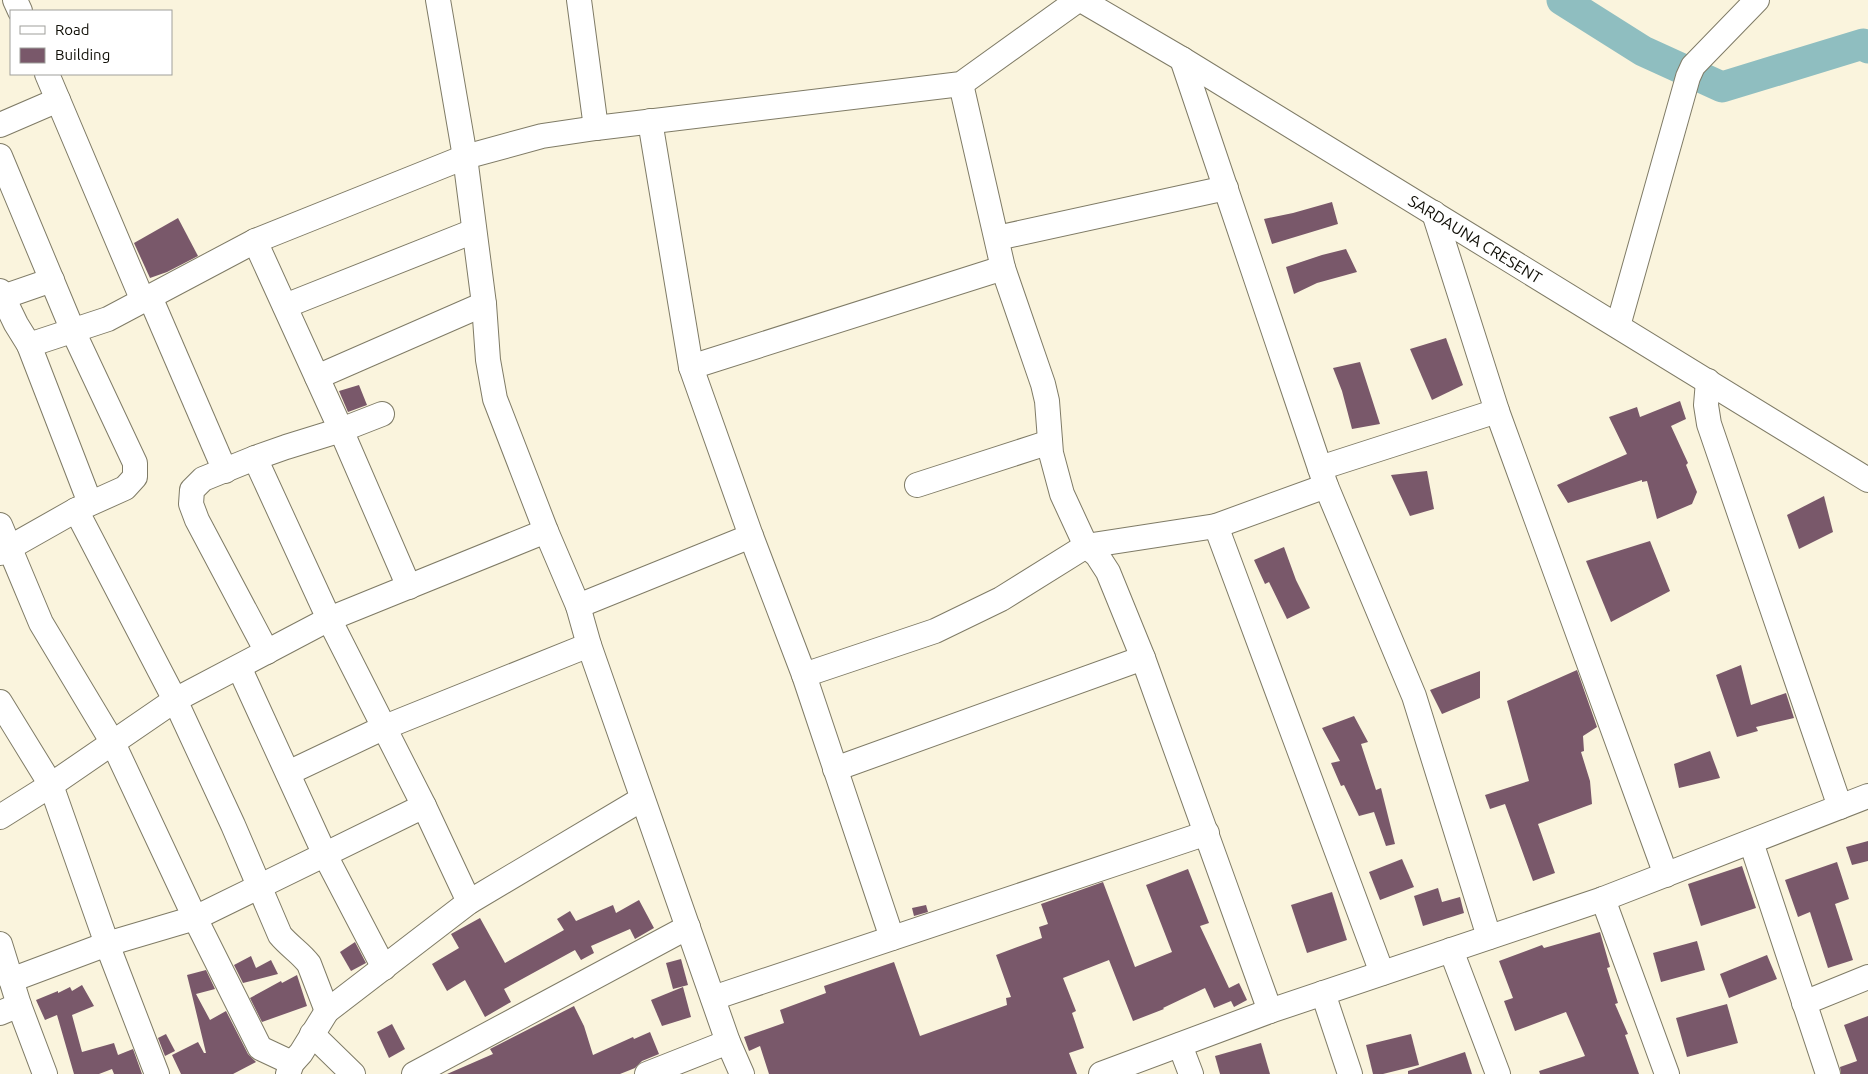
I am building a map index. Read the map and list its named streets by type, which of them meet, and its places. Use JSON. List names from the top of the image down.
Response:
{
  "streets": {
    "street": ["SARDAUNA CRESENT"]
  },
  "legend": ["Road", "Building"]
}
